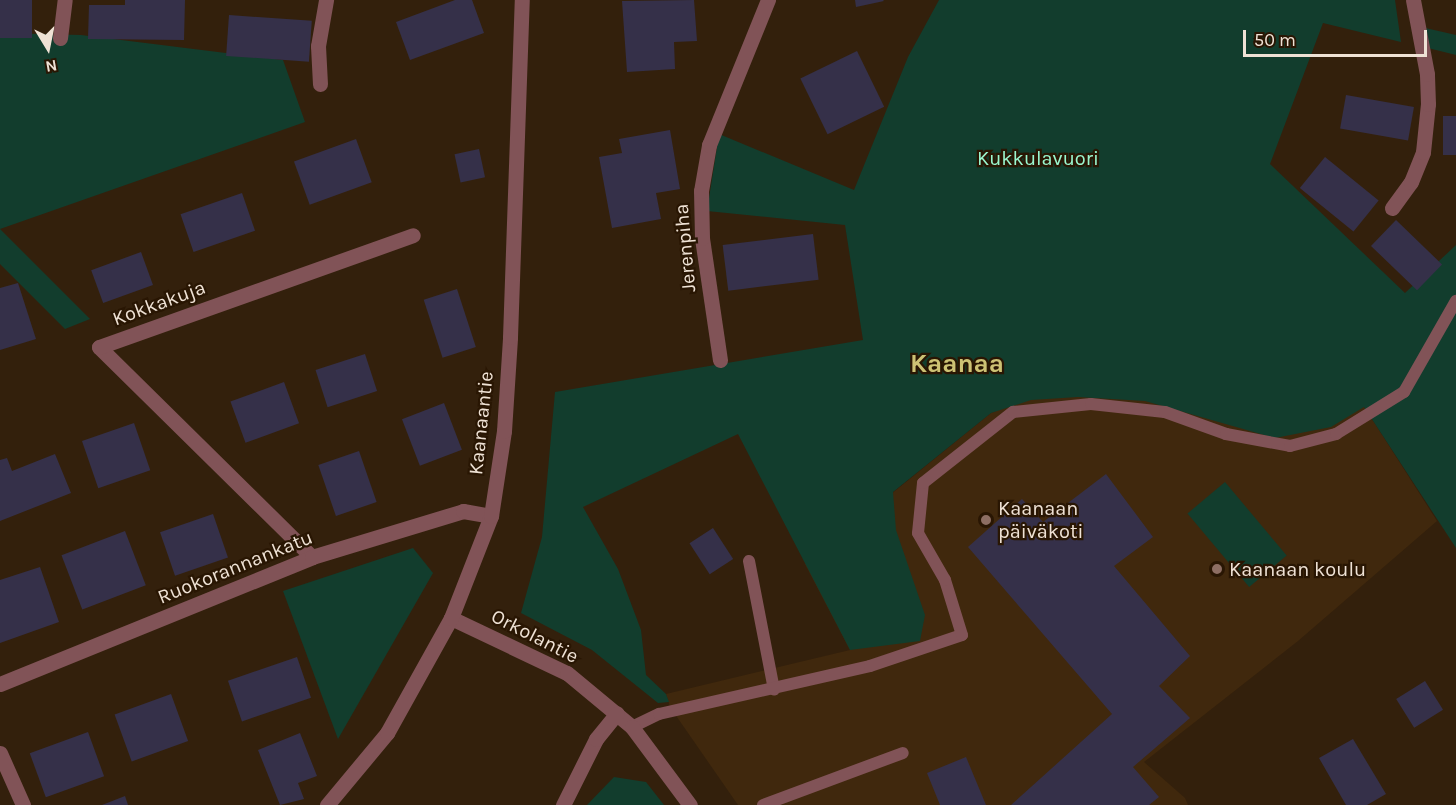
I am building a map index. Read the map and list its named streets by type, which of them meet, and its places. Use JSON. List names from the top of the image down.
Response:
{
  "streets": {
    "street": [
      "Jerenpiha",
      "Kokkakuja",
      "Kaanaantie",
      "Ruokorannankatu",
      "Orkolantie"
    ]
  },
  "crossings": [
    ["Kokkakuja", "Ruokorannankatu"],
    ["Kaanaantie", "Ruokorannankatu"],
    ["Kaanaantie", "Orkolantie"]
  ],
  "districts": ["Kaanaa"],
  "parks": ["Kukkulavuori"],
  "places": ["Kaanaan päiväkoti", "Kaanaan koulu"],
  "scale_bar": "50 m",
  "north": "bottom"
}
